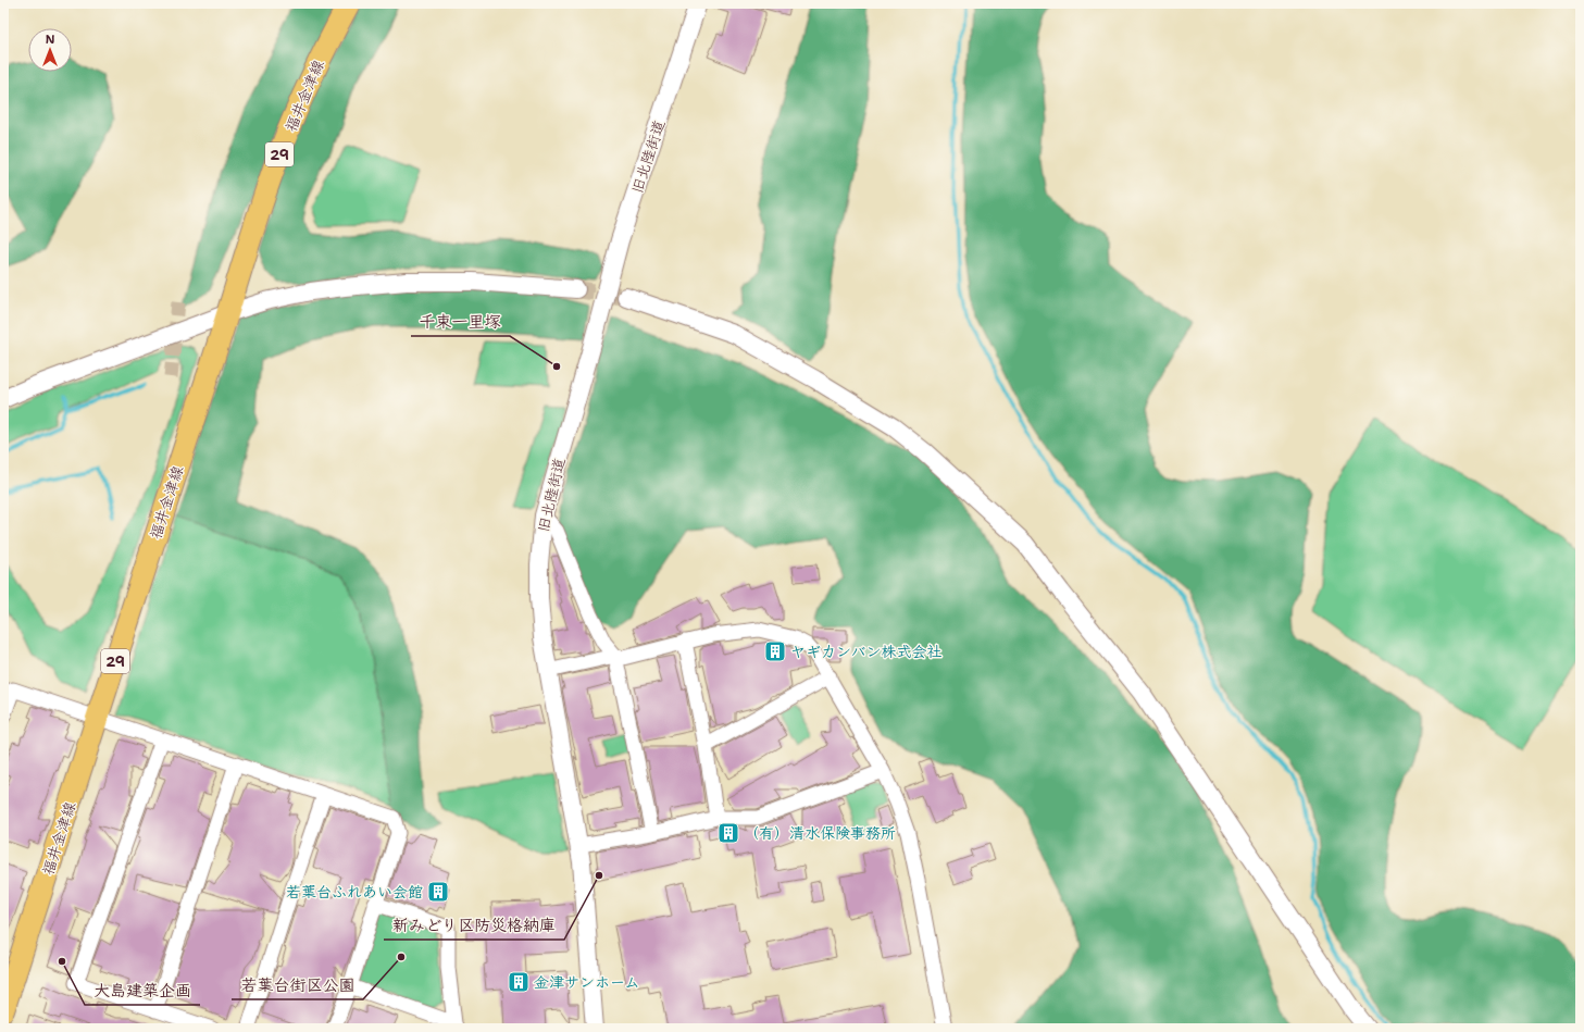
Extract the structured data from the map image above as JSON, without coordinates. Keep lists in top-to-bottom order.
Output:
{
  "streets": {
    "main road": ["福井金津線", "29"],
    "street": ["旧北陸街道"]
  },
  "places": {
    "other": [
      "千束一里塚",
      "新みどり区防災格納庫",
      "若葉台街区公園",
      "大島建築企画"
    ],
    "building": [
      "ヤギカンバン株式会社",
      "（有）清水保険事務所",
      "若葉台ふれあい会館",
      "金津サンホーム"
    ]
  },
  "north": "top"
}
